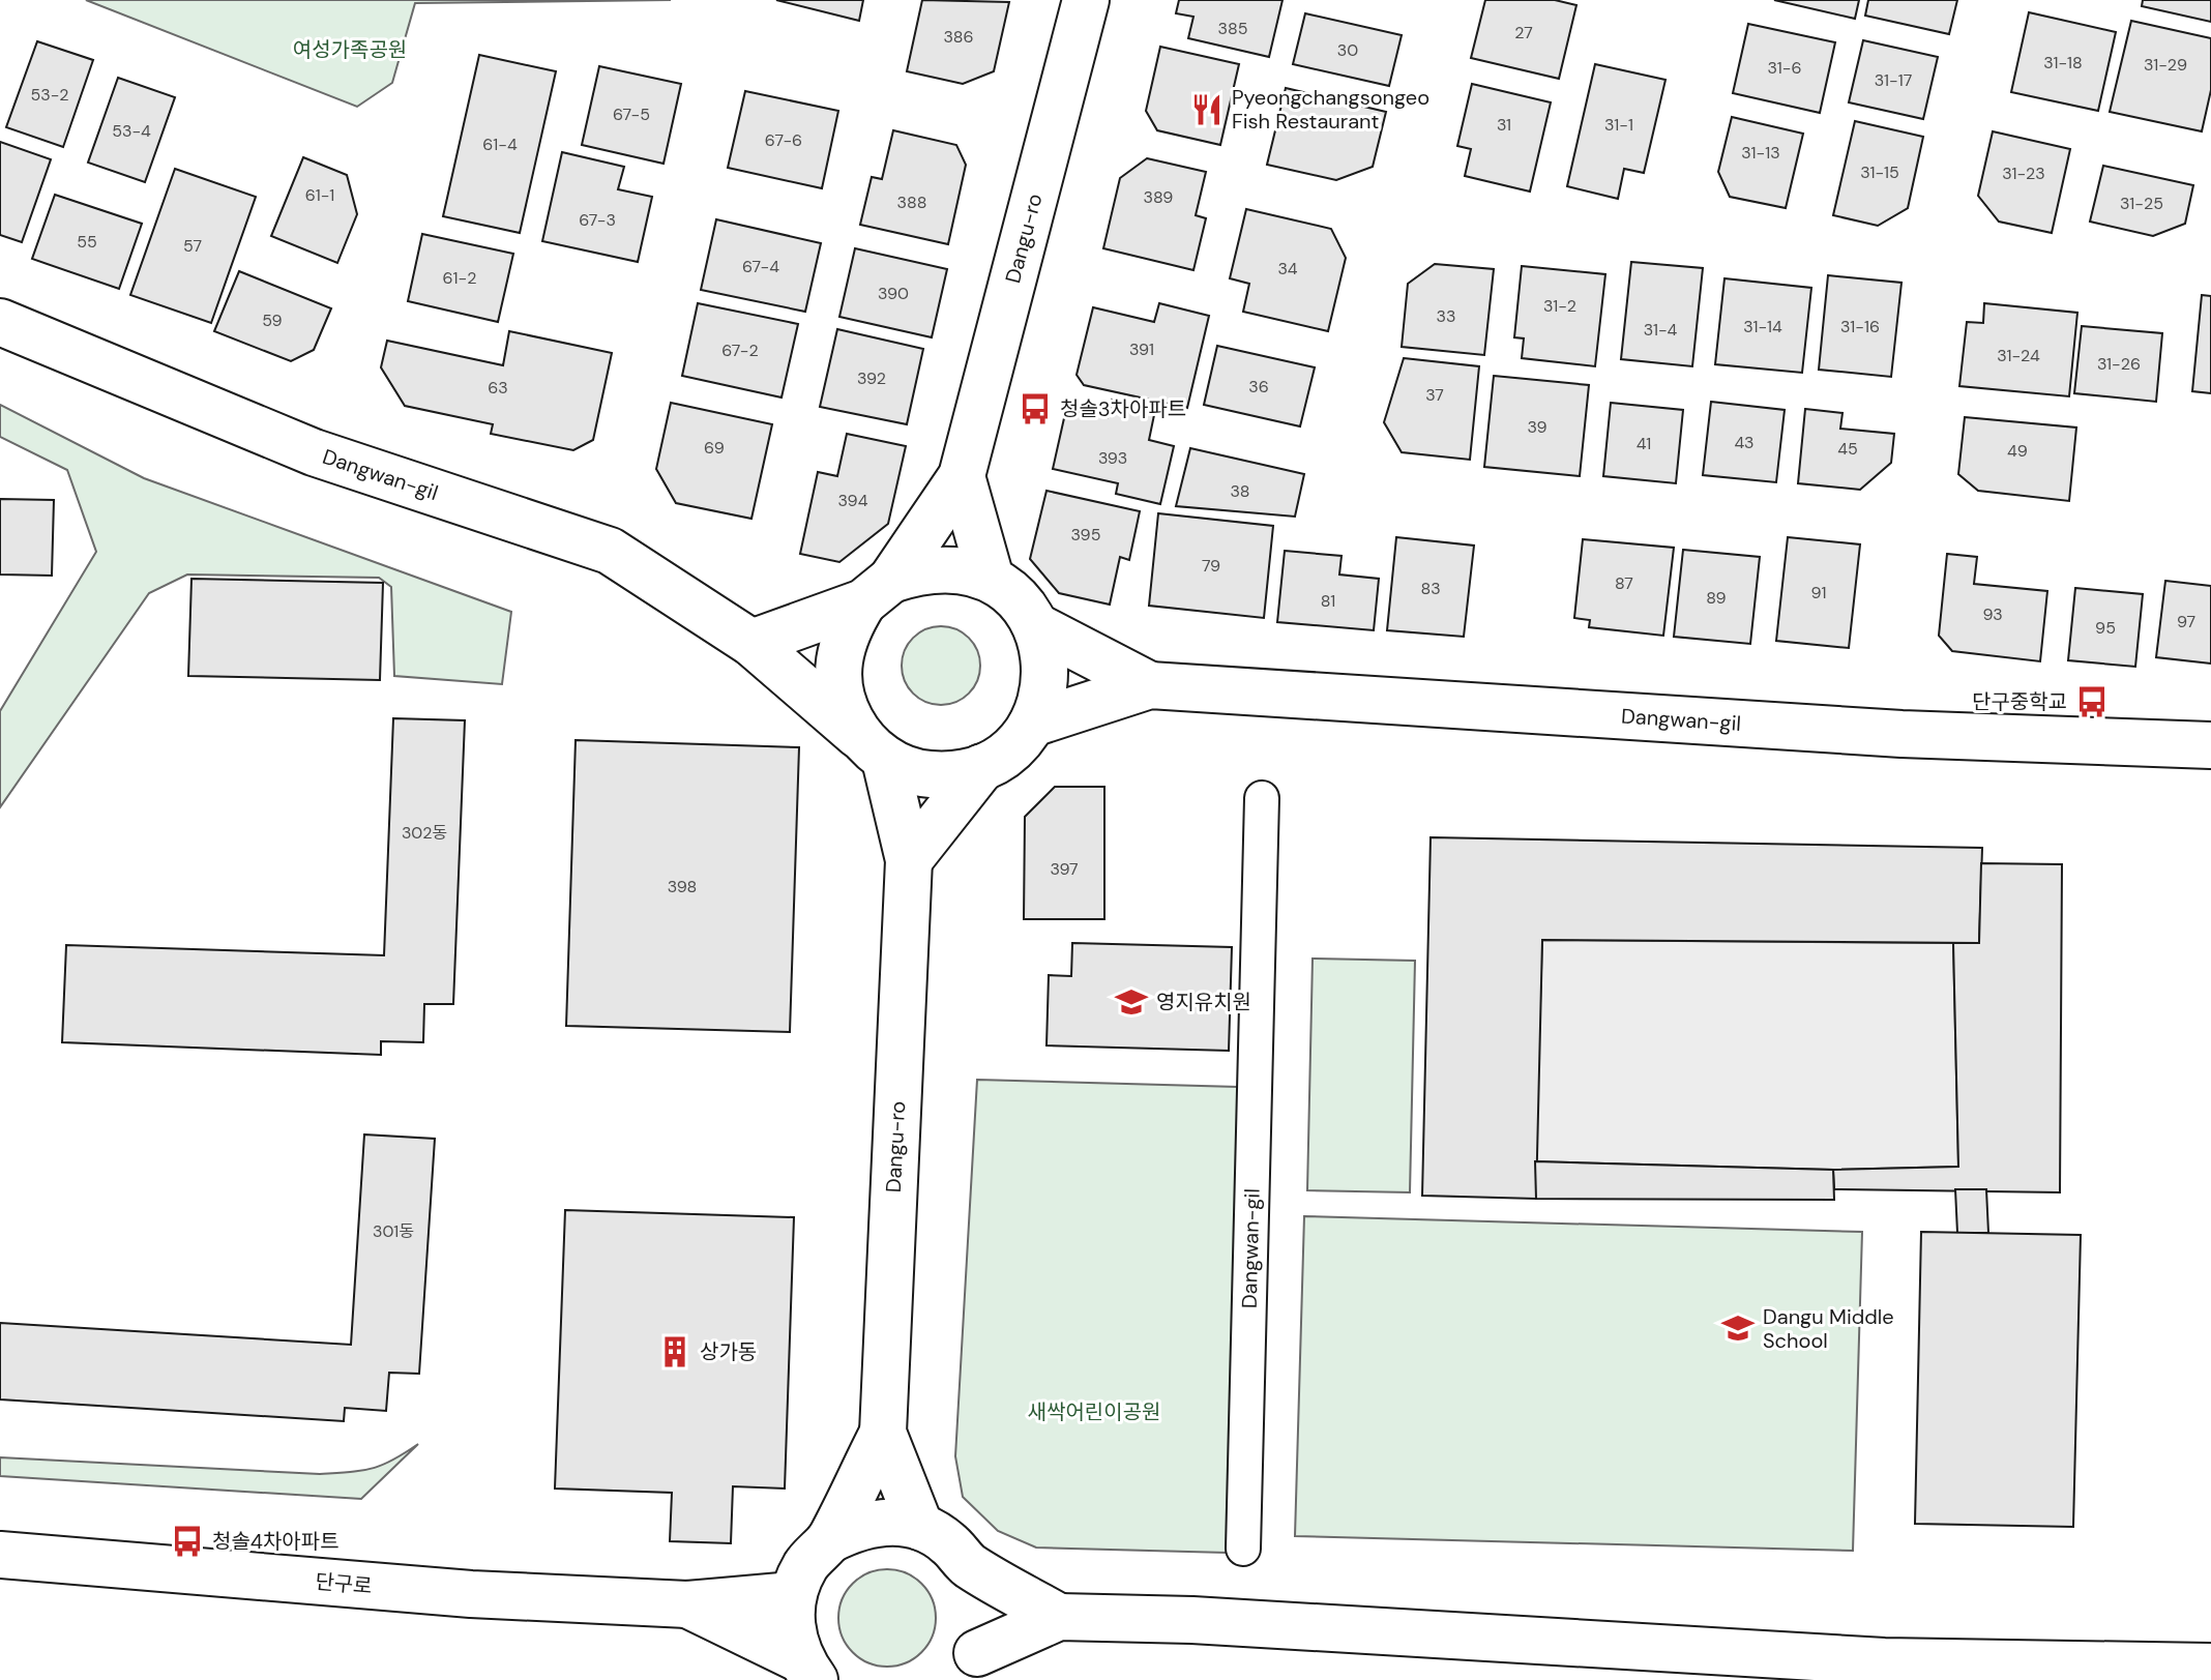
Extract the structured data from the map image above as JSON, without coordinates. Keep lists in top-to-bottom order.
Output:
{
  "streets": {
    "street": ["Dangu-ro", "Dangwan-gil", "단구로"]
  },
  "crossings": [
    ["Dangu-ro", "Dangwan-gil"]
  ],
  "parks": ["여성가족공원", "새싹어린이공원"],
  "places": {
    "restaurant": ["Pyeongchangsongeo Fish Restaurant"],
    "bus stop": ["청솔3차아파트", "단구중학교", "청솔4차아파트"],
    "school or university": ["영지유치원", "Dangu Middle School"],
    "building": ["상가동"]
  },
  "house_numbers": [
    "385",
    "27",
    "386",
    "30",
    "31-18",
    "31-29",
    "31-6",
    "31-17",
    "53-2",
    "67-5",
    "31",
    "31-1",
    "53-4",
    "67-6",
    "61-4",
    "31-13",
    "31-15",
    "31-23",
    "61-1",
    "389",
    "388",
    "31-25",
    "67-3",
    "55",
    "57",
    "67-4",
    "34",
    "61-2",
    "390",
    "31-2",
    "33",
    "59",
    "31-14",
    "31-16",
    "31-4",
    "391",
    "67-2",
    "31-24",
    "31-26",
    "392",
    "36",
    "63",
    "37",
    "39",
    "43",
    "41",
    "69",
    "45",
    "49",
    "393",
    "38",
    "394",
    "395",
    "79",
    "87",
    "83",
    "91",
    "89",
    "81",
    "93",
    "97",
    "95",
    "302동",
    "397",
    "398",
    "301동"
  ]
}
